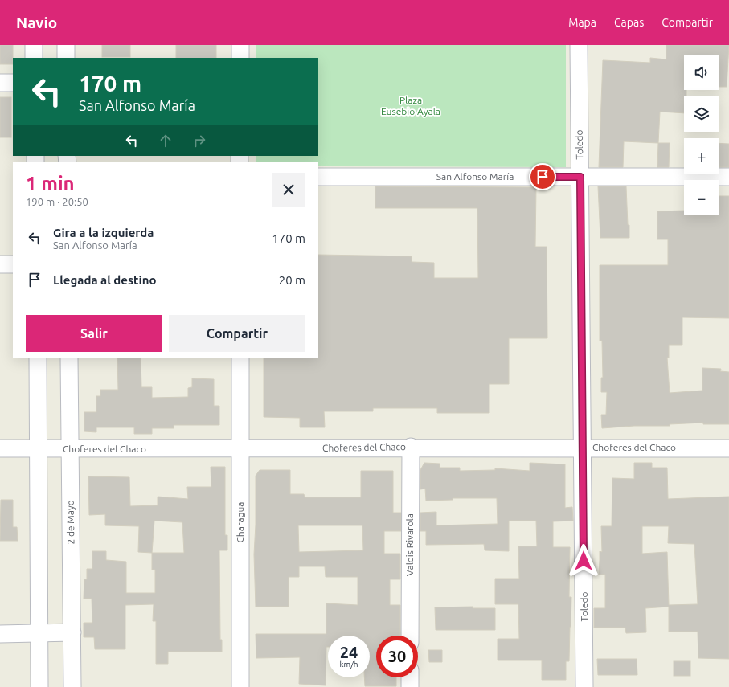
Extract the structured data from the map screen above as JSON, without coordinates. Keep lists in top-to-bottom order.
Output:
{
  "streets": {
    "street": [
      "Toledo",
      "San Alfonso María",
      "Choferes del Chaco",
      "2 de Mayo",
      "Charagua",
      "Valois Rivarola"
    ]
  },
  "crossings": [
    ["Toledo", "San Alfonso María"],
    ["Toledo", "Choferes del Chaco"],
    ["Choferes del Chaco", "2 de Mayo"],
    ["Choferes del Chaco", "Charagua"],
    ["Choferes del Chaco", "Valois Rivarola"]
  ],
  "parks": ["Plaza Eusebio Ayala"],
  "page": {
    "header": "Navio",
    "nav": ["Mapa", "Capas", "Compartir"],
    "map_buttons": ["+", "−"],
    "turn": ["170 m", "San Alfonso María"],
    "heading": ["1 min", "190 m · 20:50"],
    "list": [
      {
        "name": "Gira a la izquierda",
        "note": "San Alfonso María",
        "value": "170 m"
      },
      {
        "name": "Llegada al destino",
        "value": "20 m"
      }
    ],
    "buttons": ["Salir", "Compartir"],
    "speed": "24 km/h",
    "limit": "30"
  }
}
